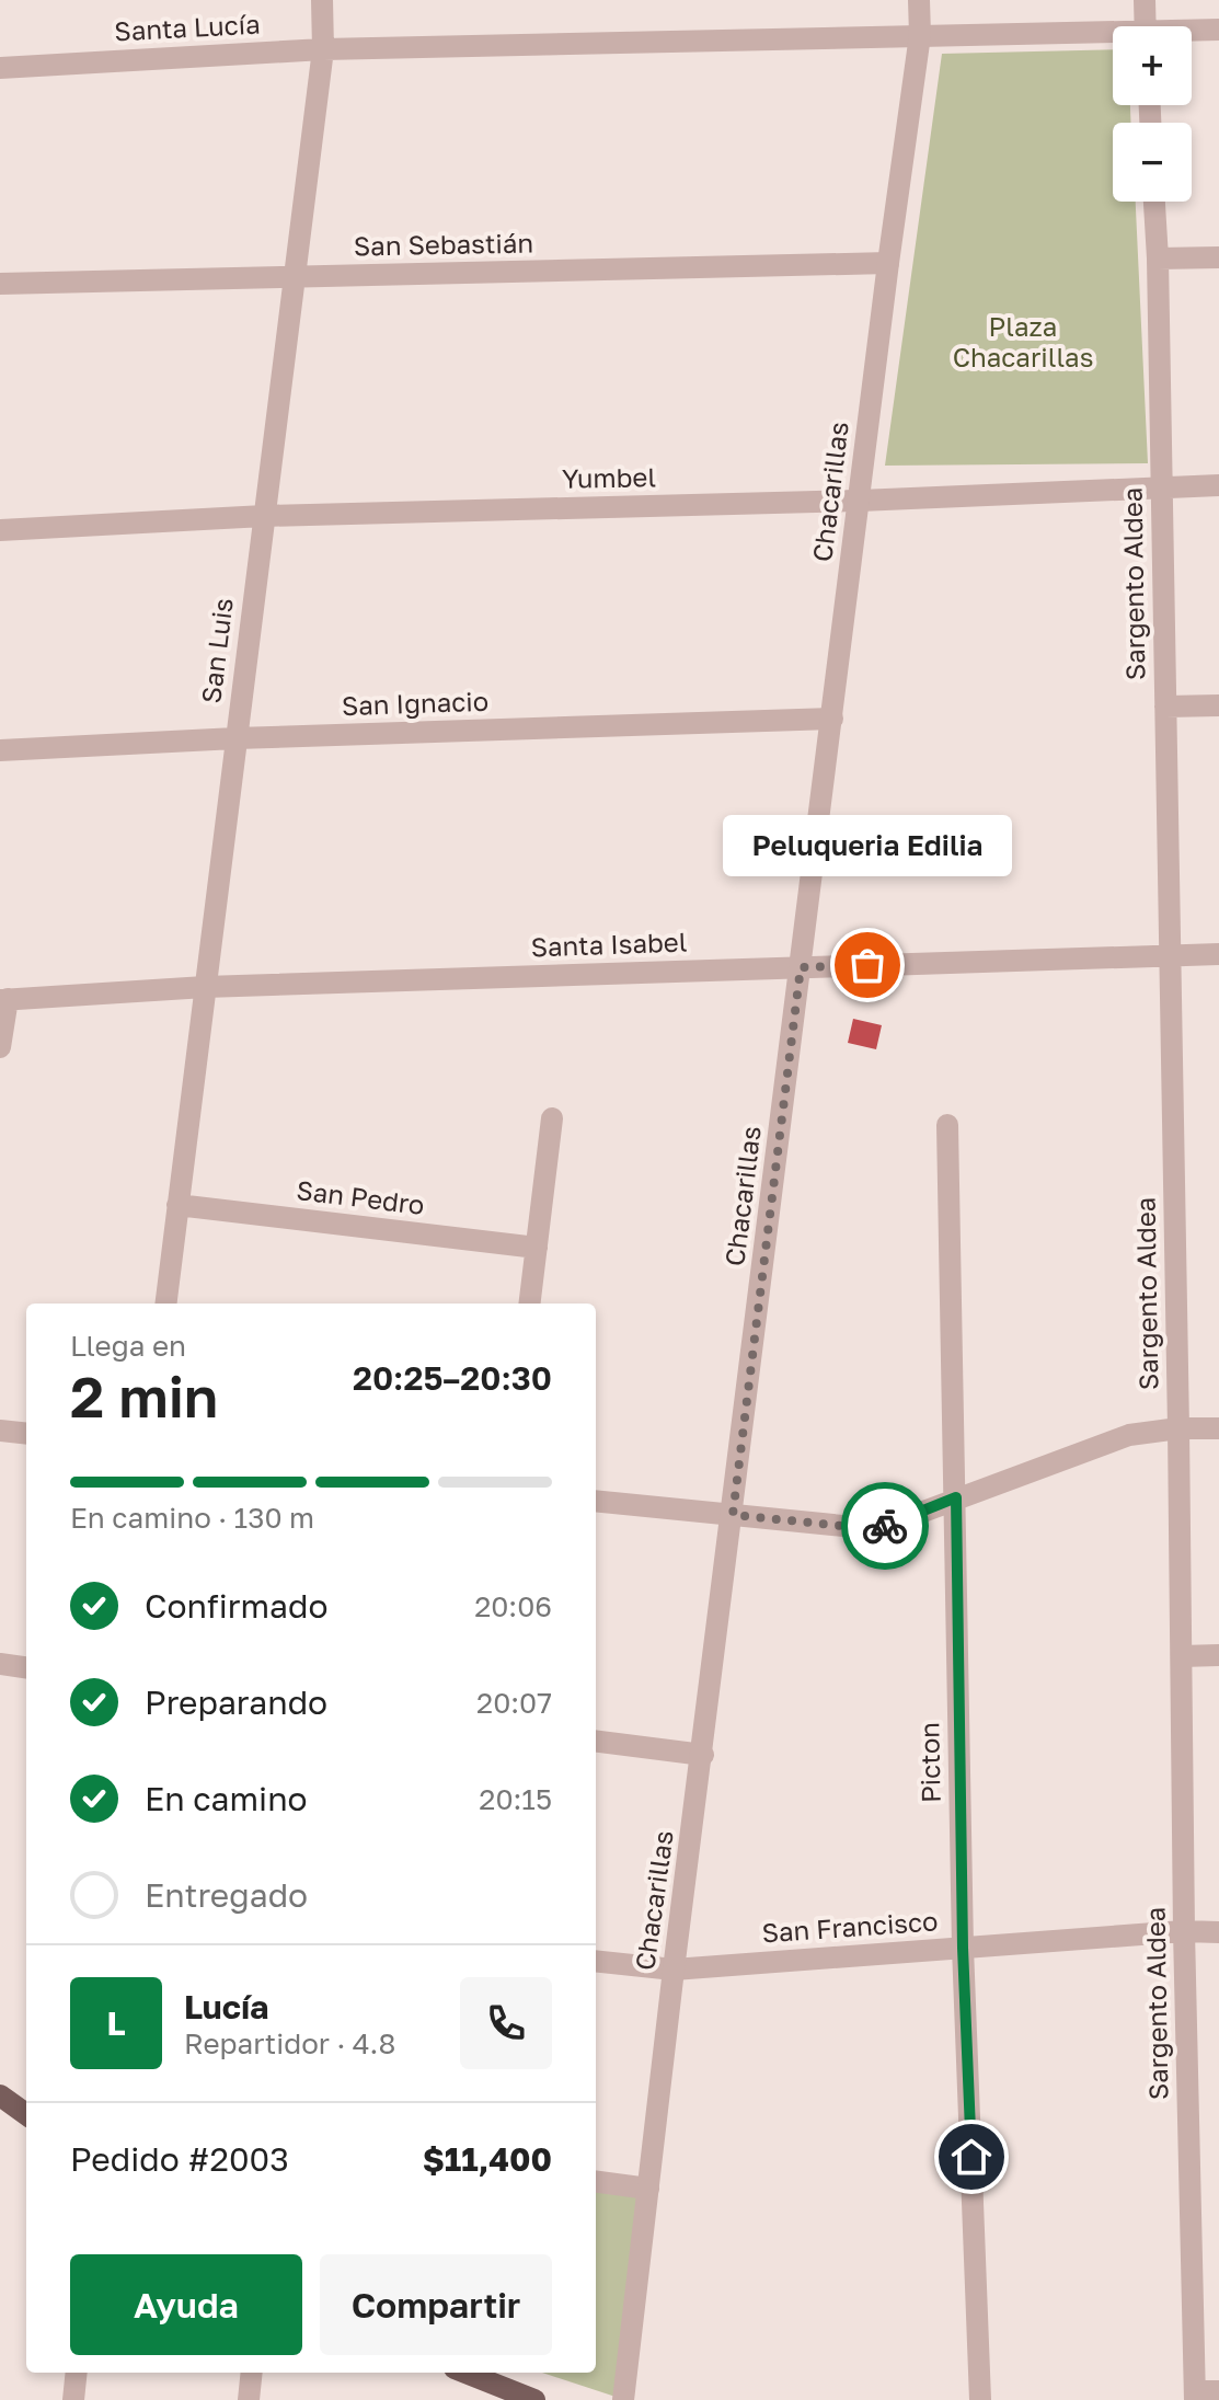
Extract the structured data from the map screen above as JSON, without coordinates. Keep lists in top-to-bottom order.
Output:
{
  "streets": {
    "street": [
      "Santa Lucía",
      "San Sebastián",
      "Yumbel",
      "Chacarillas",
      "Sargento Aldea",
      "San Luis",
      "San Ignacio",
      "Santa Isabel",
      "San Pedro",
      "Picton",
      "San Francisco"
    ]
  },
  "crossings": [
    ["Santa Lucía", "Chacarillas"],
    ["Santa Lucía", "San Luis"],
    ["San Sebastián", "Chacarillas"],
    ["San Sebastián", "San Luis"],
    ["Yumbel", "Chacarillas"],
    ["Yumbel", "Sargento Aldea"],
    ["Yumbel", "San Luis"],
    ["Chacarillas", "San Ignacio"],
    ["Chacarillas", "Santa Isabel"],
    ["Chacarillas", "San Francisco"],
    ["Sargento Aldea", "Santa Isabel"],
    ["Sargento Aldea", "San Francisco"],
    ["San Luis", "San Ignacio"],
    ["San Luis", "Santa Isabel"],
    ["San Luis", "San Pedro"],
    ["Picton", "San Francisco"]
  ],
  "parks": ["Plaza Chacarillas"],
  "places": ["Peluqueria Edilia"],
  "page": {
    "map_buttons": ["+", "−"],
    "bubble": "Peluqueria Edilia",
    "heading": ["2 min", "Llega en", "20:25–20:30"],
    "panel": [
      "Lucía",
      "Repartidor · 4.8",
      "Pedido #2003",
      "$11,400"
    ],
    "bar": "En camino · 130 m",
    "list": [
      ["Confirmado", "20:06"],
      ["Preparando", "20:07"],
      ["En camino", "20:15"],
      "Entregado"
    ],
    "round": "L",
    "buttons": ["Ayuda", "Compartir"]
  }
}
